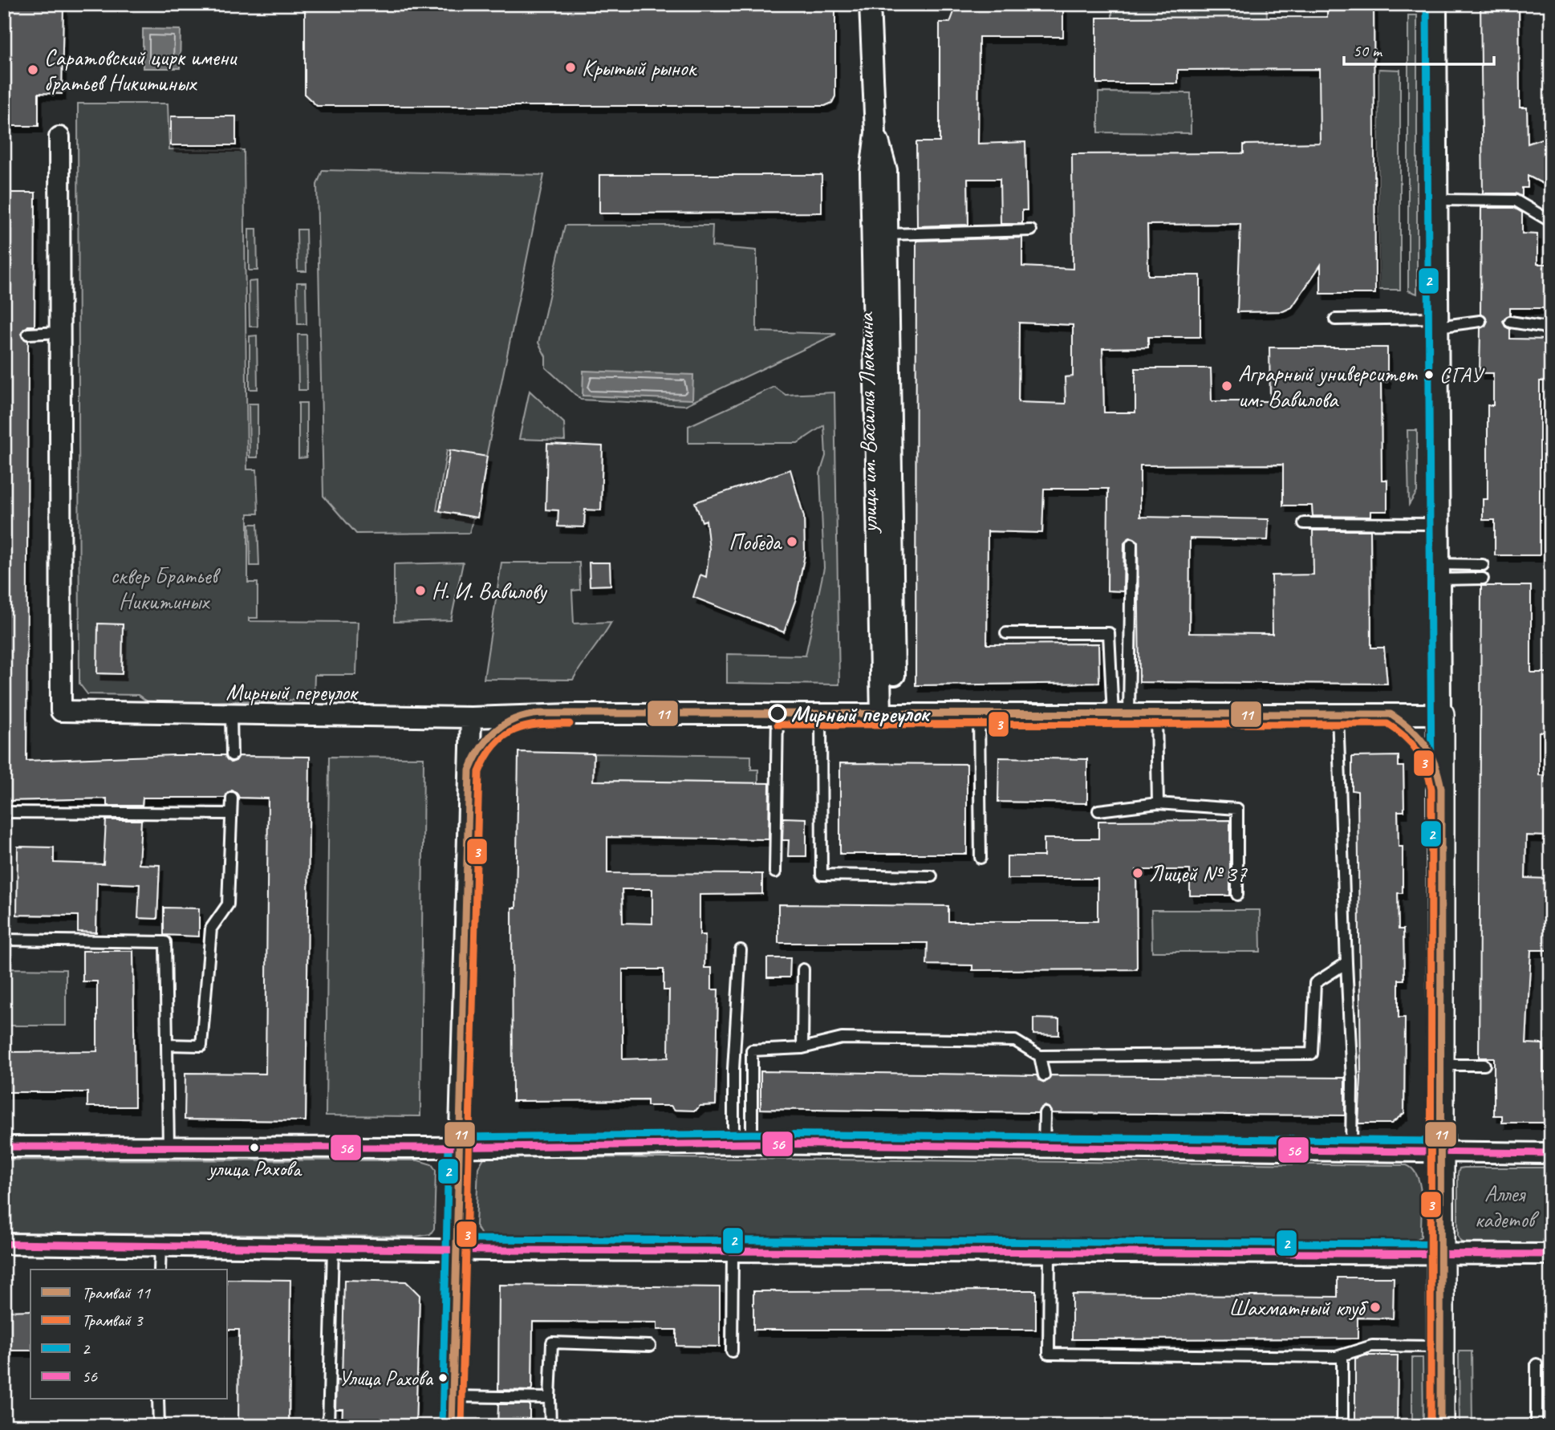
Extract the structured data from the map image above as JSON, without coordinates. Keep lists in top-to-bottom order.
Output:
{
  "streets": {
    "street": ["улица им. Василия Люкшина", "Мирный переулок"]
  },
  "crossings": [
    ["улица им. Василия Люкшина", "Мирный переулок"]
  ],
  "parks": ["сквер Братьев Никитиных", "Аллея кадетов"],
  "places": [
    "Крытый рынок",
    "Саратовский цирк имени братьев Никитиных",
    "СГАУ",
    "Аграрный университет им. Вавилова",
    "Победа",
    "Н. И. Вавилову",
    "Мирный переулок",
    "Лицей № 37",
    "улица Рахова",
    "Шахматный клуб",
    "Улица Рахова"
  ],
  "lines": [
    "transit line 2",
    "tram line 11",
    "tram line 3",
    "transit line 56"
  ],
  "legend": [
    "Трамвай 11",
    "Трамвай 3",
    "2",
    "56"
  ],
  "scale_bar": "50 m"
}
